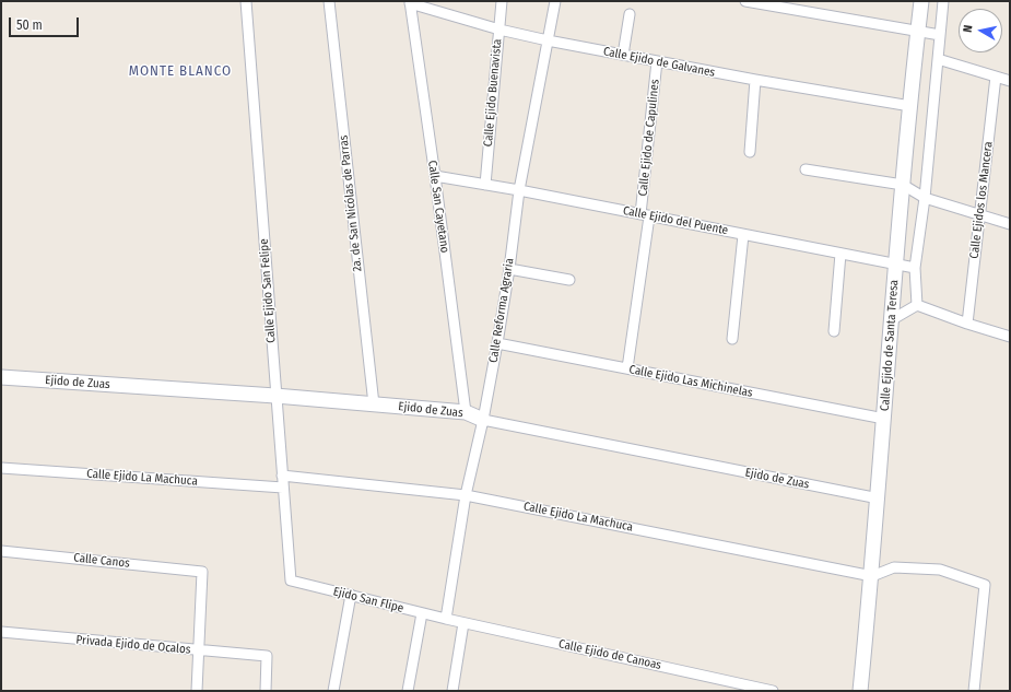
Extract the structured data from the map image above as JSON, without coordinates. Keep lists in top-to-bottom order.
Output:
{
  "streets": {
    "street": [
      "Calle Ejido de Galvanes",
      "Calle Ejido Buenavista",
      "Calle Ejido de Capulines",
      "Calle Ejidos los Mancera",
      "2a. de San Nicólas de Parras",
      "Calle San Cayetano",
      "Calle Ejido del Puente",
      "Calle Ejido San Felipe",
      "Calle Reforma Agraria",
      "Calle Ejido de Santa Teresa",
      "Calle Ejido Las Michinelas",
      "Ejido de Zuas",
      "Calle Ejido La Machuca",
      "Calle Canos",
      "Ejido San Flipe",
      "Privada Ejido de Ocalos",
      "Calle Ejido de Canoas"
    ]
  },
  "crossings": [
    ["Calle Ejido de Galvanes", "Calle Ejido Buenavista"],
    ["Calle Ejido de Galvanes", "Calle Ejido de Capulines"],
    ["Calle Ejido de Galvanes", "Calle San Cayetano"],
    ["Calle Ejido de Galvanes", "Calle Reforma Agraria"],
    ["Calle Ejido de Galvanes", "Calle Ejido de Santa Teresa"],
    ["Calle Ejido Buenavista", "Calle Ejido del Puente"],
    ["Calle Ejido de Capulines", "Calle Ejido del Puente"],
    ["Calle Ejido de Capulines", "Calle Ejido Las Michinelas"],
    ["2a. de San Nicólas de Parras", "Ejido de Zuas"],
    ["Calle San Cayetano", "Calle Ejido del Puente"],
    ["Calle San Cayetano", "Ejido de Zuas"],
    ["Calle Ejido del Puente", "Calle Reforma Agraria"],
    ["Calle Ejido del Puente", "Calle Ejido de Santa Teresa"],
    ["Calle Ejido San Felipe", "Ejido de Zuas"],
    ["Calle Ejido San Felipe", "Calle Ejido La Machuca"],
    ["Calle Ejido San Felipe", "Ejido San Flipe"],
    ["Calle Reforma Agraria", "Calle Ejido Las Michinelas"],
    ["Calle Reforma Agraria", "Ejido de Zuas"],
    ["Calle Reforma Agraria", "Calle Ejido La Machuca"],
    ["Calle Reforma Agraria", "Ejido San Flipe"],
    ["Calle Reforma Agraria", "Calle Ejido de Canoas"],
    ["Calle Ejido de Santa Teresa", "Calle Ejido Las Michinelas"],
    ["Calle Ejido de Santa Teresa", "Ejido de Zuas"],
    ["Calle Ejido de Santa Teresa", "Calle Ejido La Machuca"],
    ["Calle Canos", "Privada Ejido de Ocalos"],
    ["Ejido San Flipe", "Calle Ejido de Canoas"]
  ],
  "districts": ["MONTE BLANCO"],
  "scale_bar": "50 m",
  "north": "left"
}
